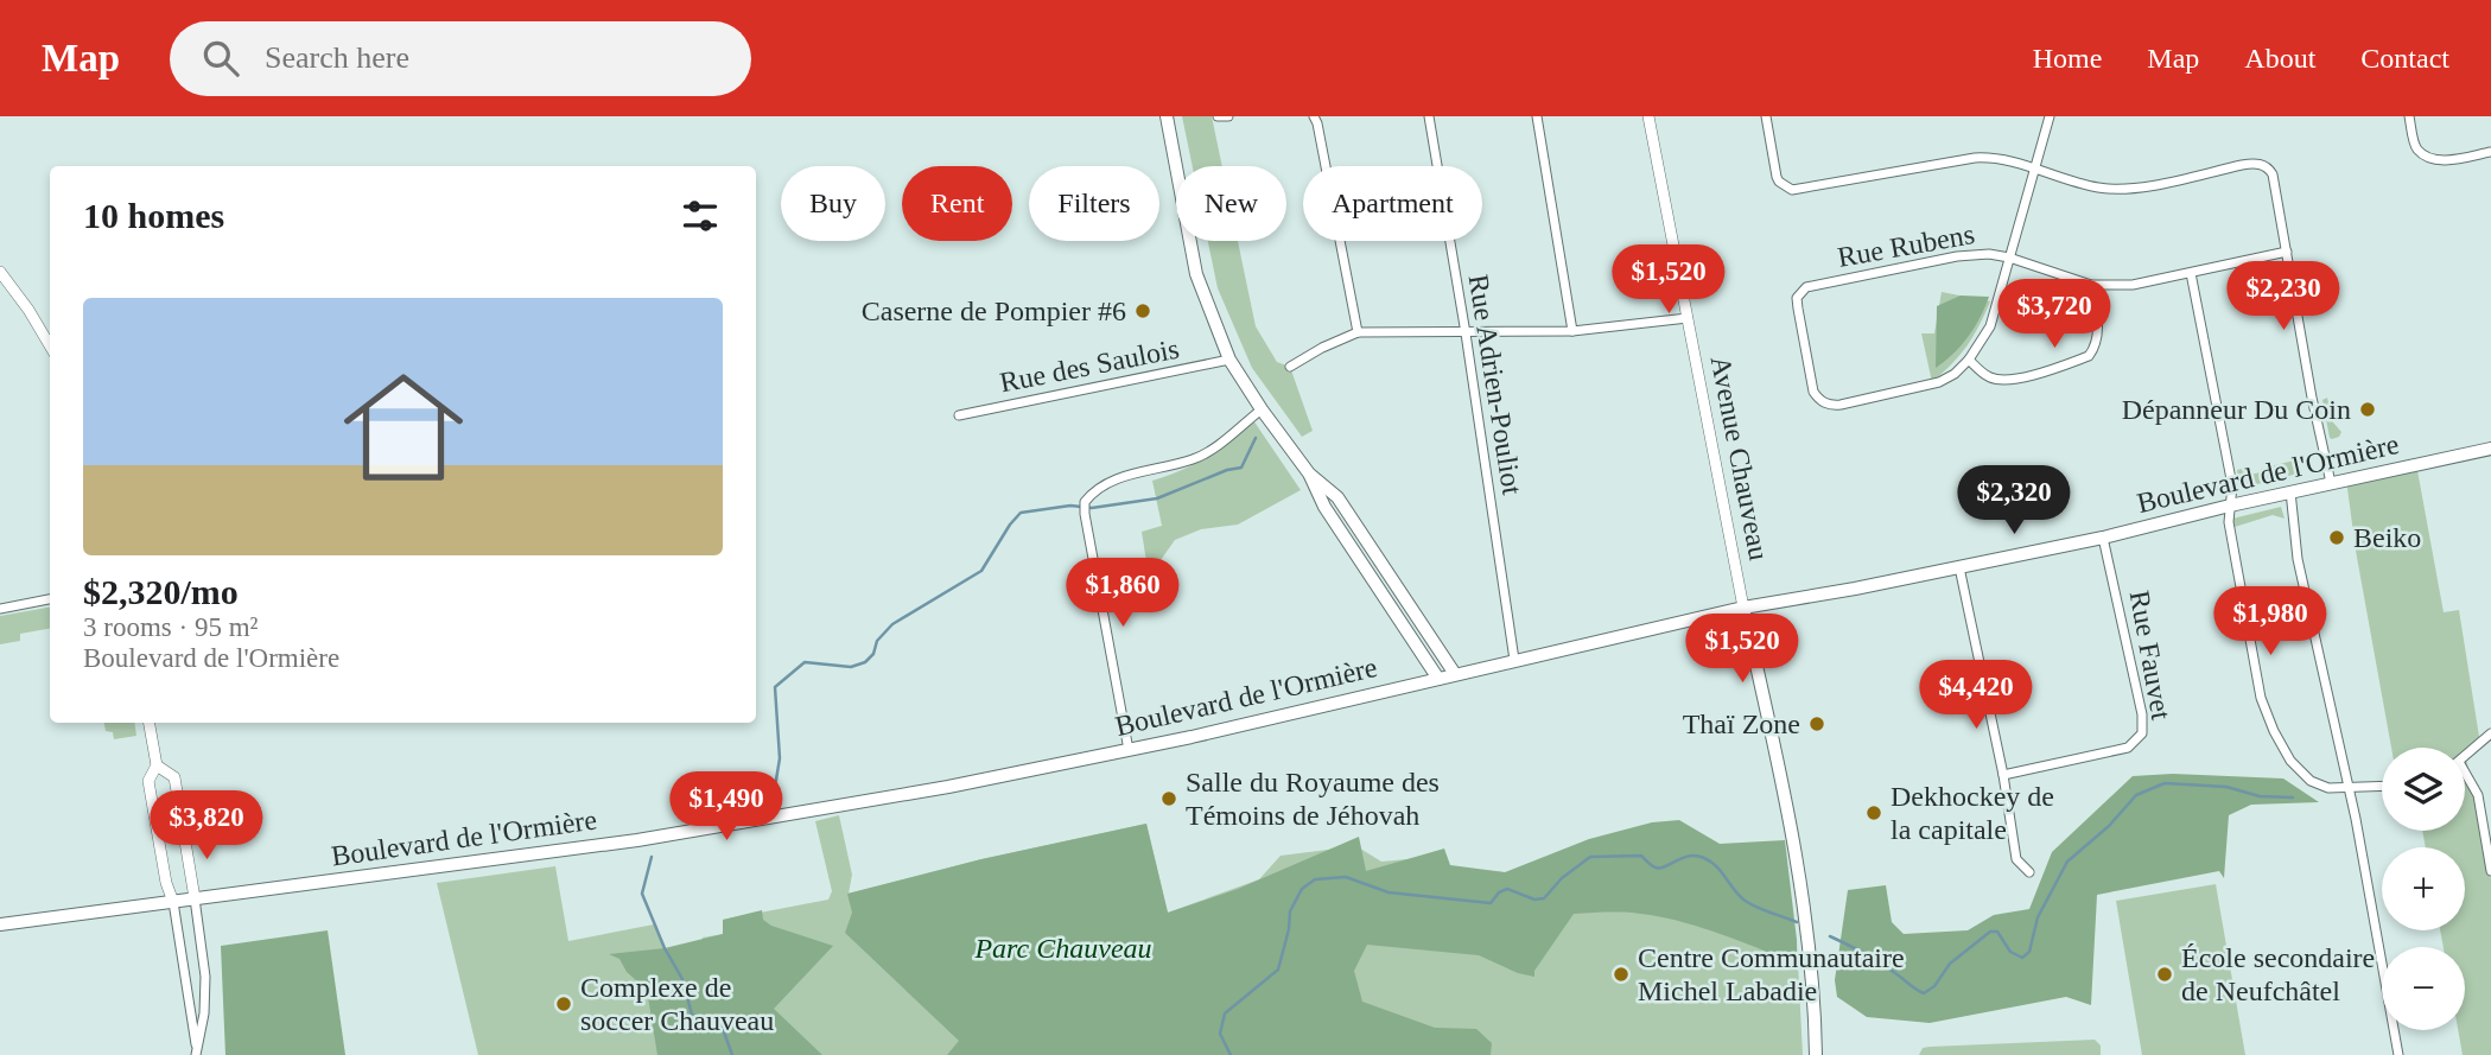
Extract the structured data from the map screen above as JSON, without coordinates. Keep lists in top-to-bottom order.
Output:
{
  "streets": {
    "main road": ["Avenue Chauveau", "Boulevard de l'Ormière"],
    "street": [
      "Rue Rubens",
      "Rue des Saulois",
      "Rue Adrien-Pouliot",
      "Rue Fauvet"
    ]
  },
  "crossings": [
    ["Rue Adrien-Pouliot", "Boulevard de l'Ormière"],
    ["Avenue Chauveau", "Boulevard de l'Ormière"],
    ["Boulevard de l'Ormière", "Rue Fauvet"]
  ],
  "parks": ["Parc Chauveau"],
  "places": [
    "Caserne de Pompier #6",
    "Dépanneur Du Coin",
    "Beiko",
    "Thaï Zone",
    "Salle du Royaume des Témoins de Jéhovah",
    "Dekhockey de la capitale",
    "Centre Communautaire Michel Labadie",
    "École secondaire de Neufchâtel",
    "Complexe de soccer Chauveau"
  ],
  "page": {
    "header": "Map",
    "search": "Search here",
    "nav": [
      "Home",
      "Map",
      "About",
      "Contact"
    ],
    "chip": [
      "Buy",
      "Rent",
      "Filters",
      "New",
      "Apartment"
    ],
    "heading": "10 homes",
    "price": [
      "$1,520",
      "$2,230",
      "$3,720",
      "$2,320",
      "$1,860",
      "$1,980",
      "$1,520",
      "$4,420",
      "$1,490",
      "$3,820"
    ],
    "list": [
      {
        "name": "$2,320/mo",
        "note": "3 rooms · 95 m² · Boulevard de l'Ormière"
      }
    ],
    "map_buttons": ["+", "−"]
  }
}
